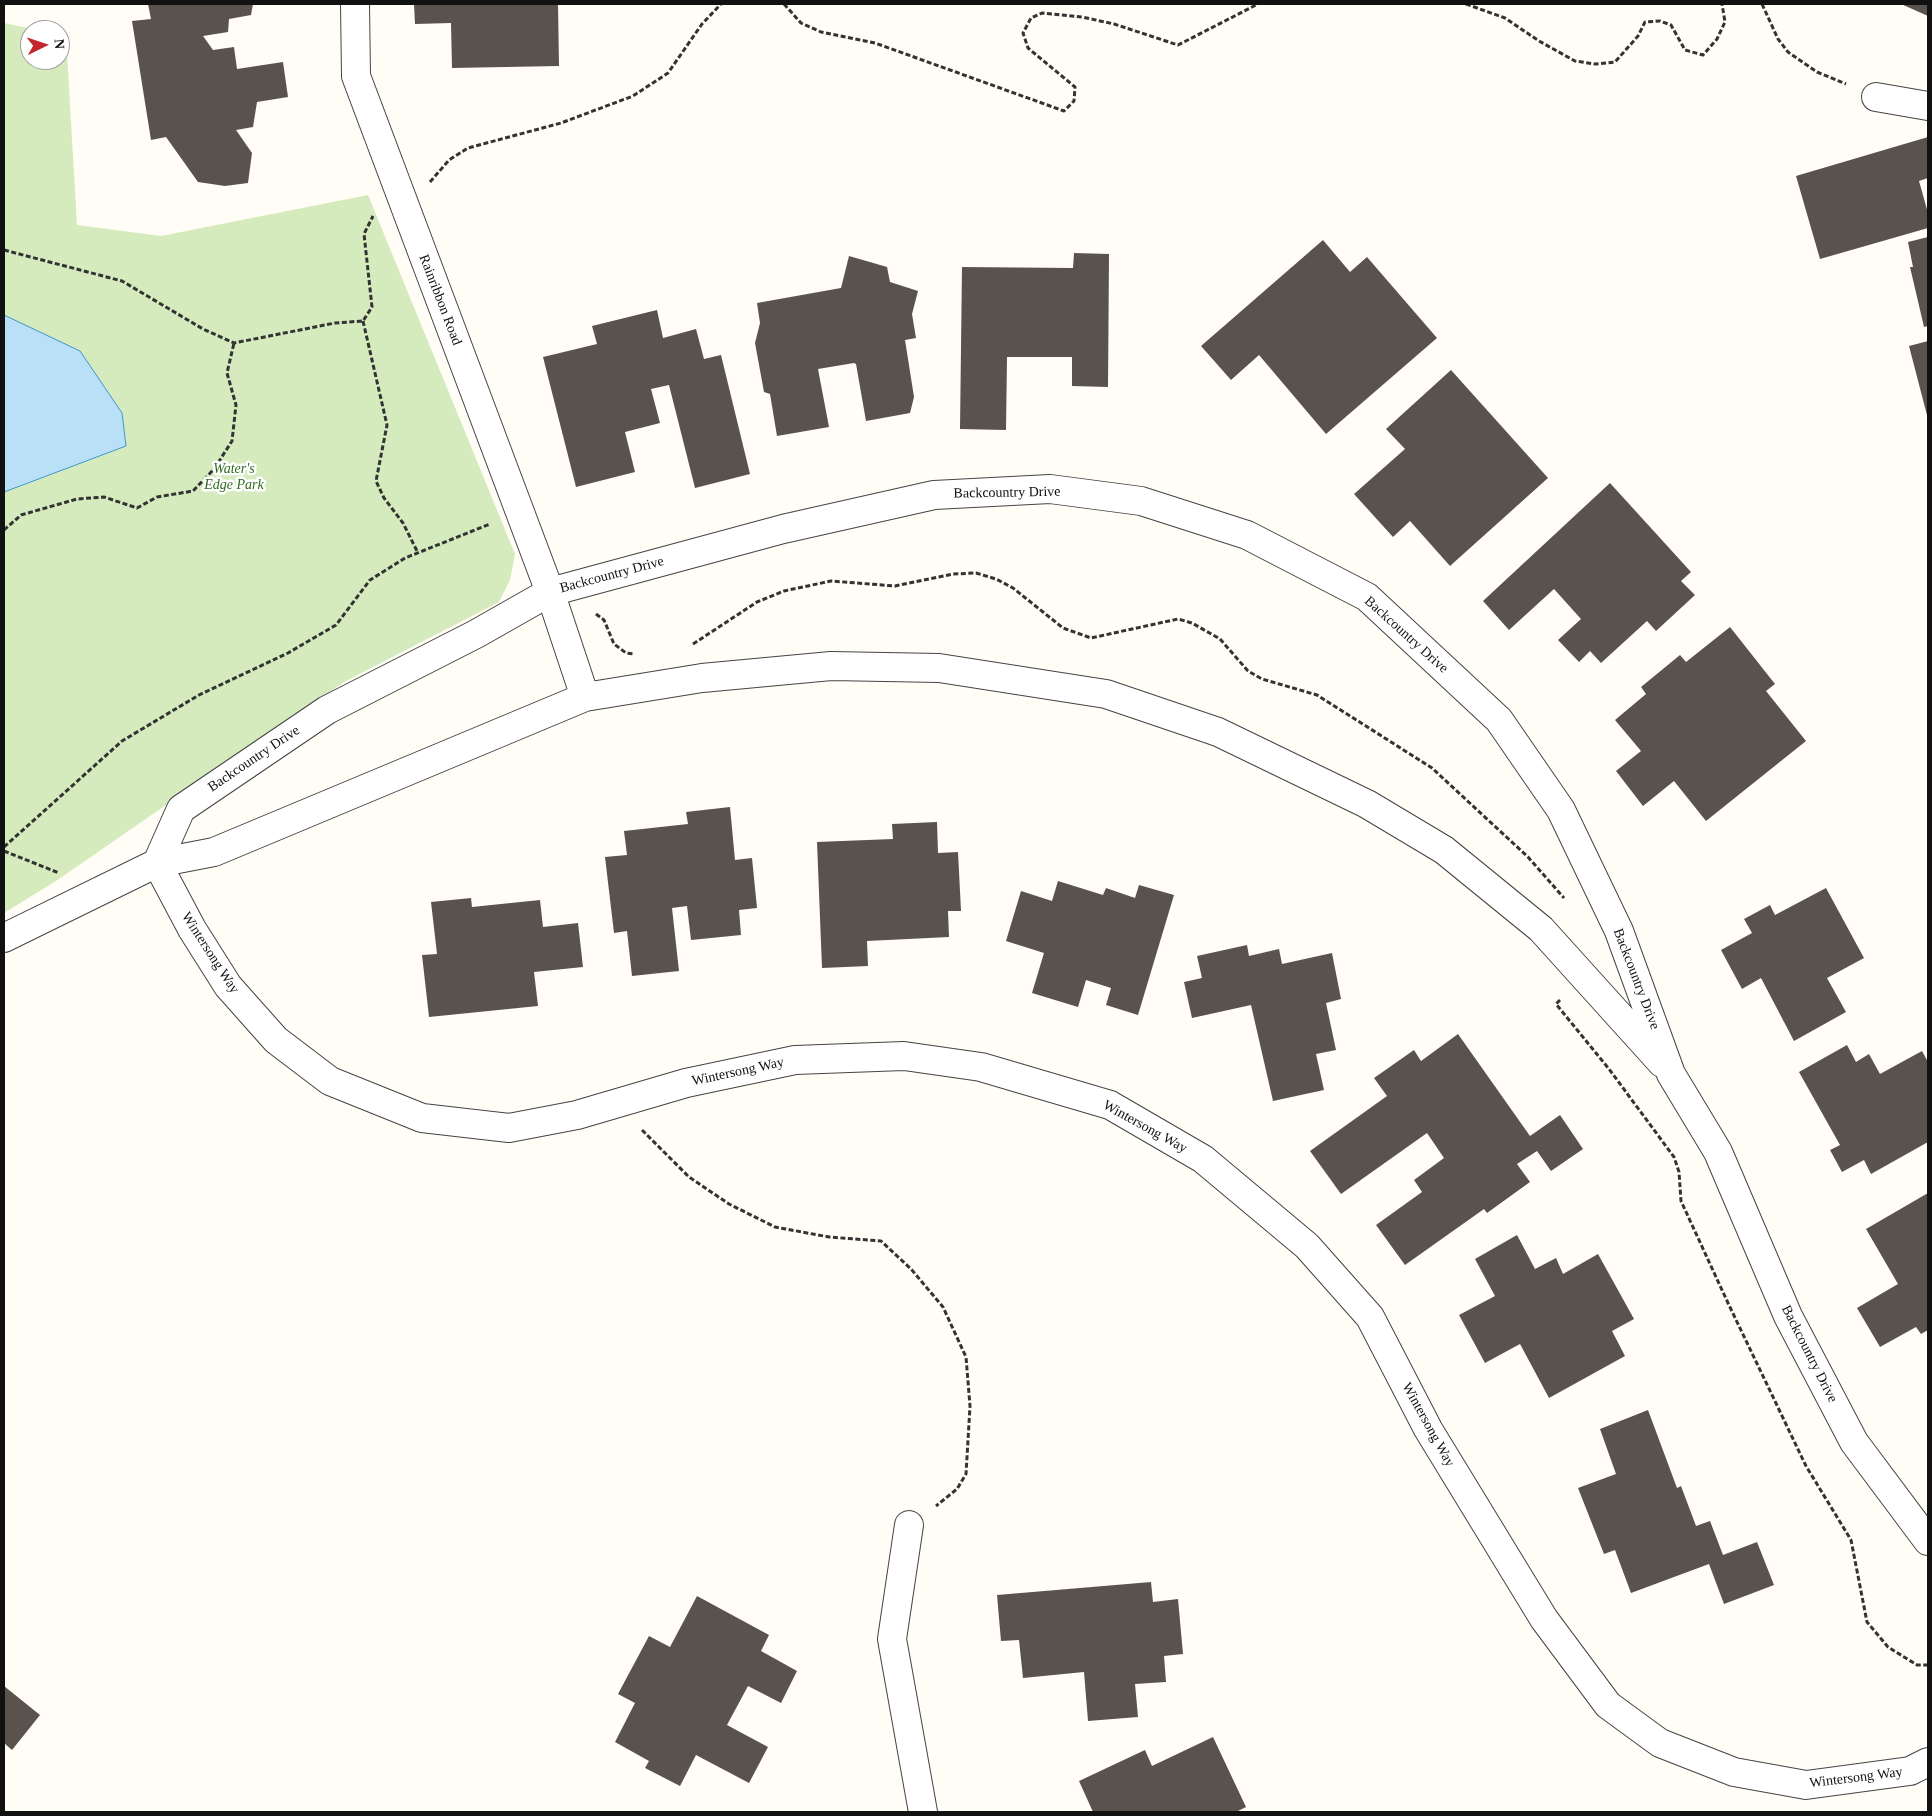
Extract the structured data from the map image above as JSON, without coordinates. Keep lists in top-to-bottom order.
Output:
{
  "streets": {
    "street": ["Rainribbon Road", "Backcountry Drive", "Wintersong Way"]
  },
  "crossings": [
    ["Rainribbon Road", "Backcountry Drive"],
    ["Backcountry Drive", "Wintersong Way"]
  ],
  "parks": ["Water's Edge Park"],
  "north": "right"
}
